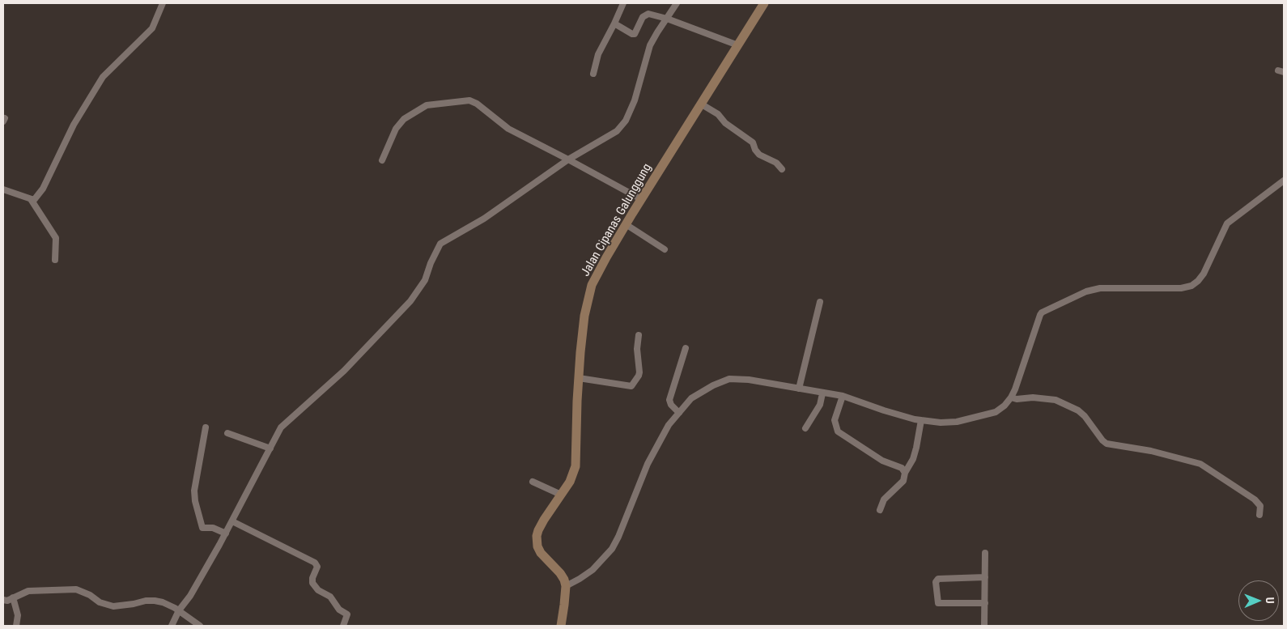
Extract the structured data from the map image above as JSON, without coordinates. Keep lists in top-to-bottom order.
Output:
{
  "streets": {
    "street": ["Jalan Cipanas Galunggung"]
  },
  "north": "right"
}
